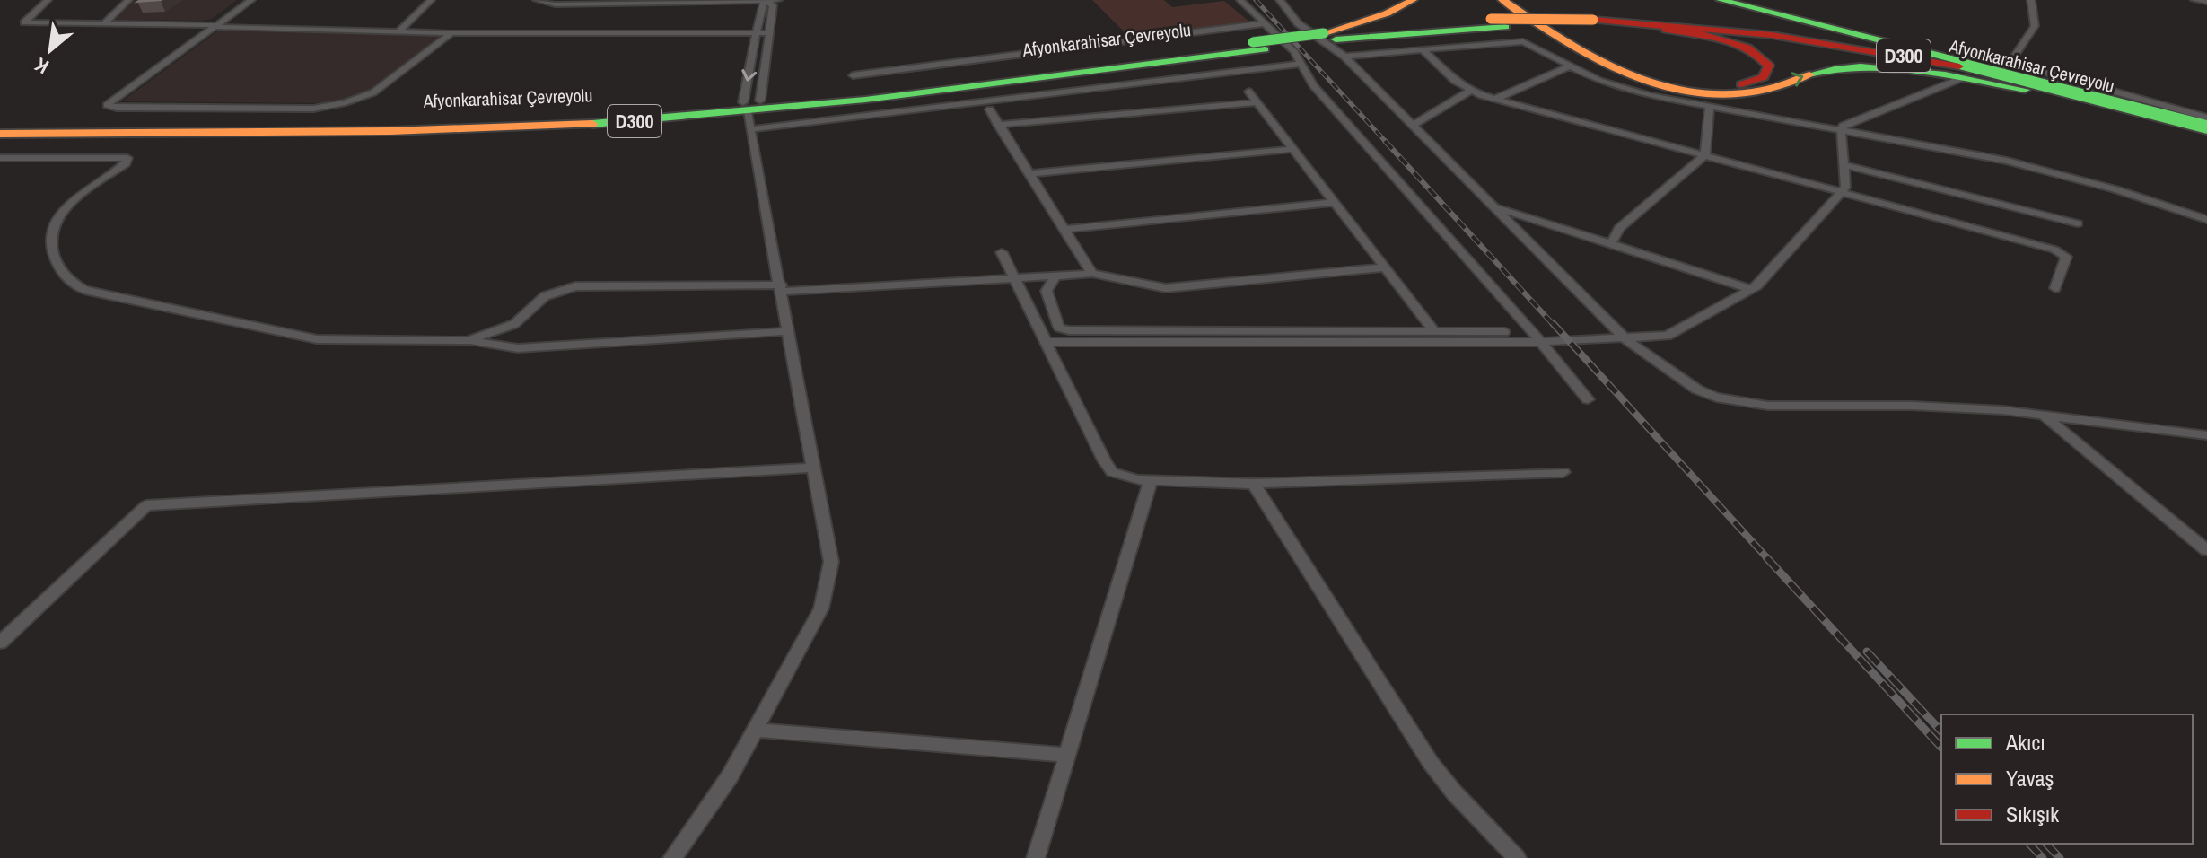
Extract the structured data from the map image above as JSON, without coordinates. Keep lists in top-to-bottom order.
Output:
{
  "streets": {
    "main road": ["Afyonkarahisar Çevreyolu", "D300"]
  },
  "crossings": [
    ["Afyonkarahisar Çevreyolu", "D300"]
  ],
  "legend": ["Akıcı", "Yavaş", "Sıkışık"],
  "north": "bottom left"
}
